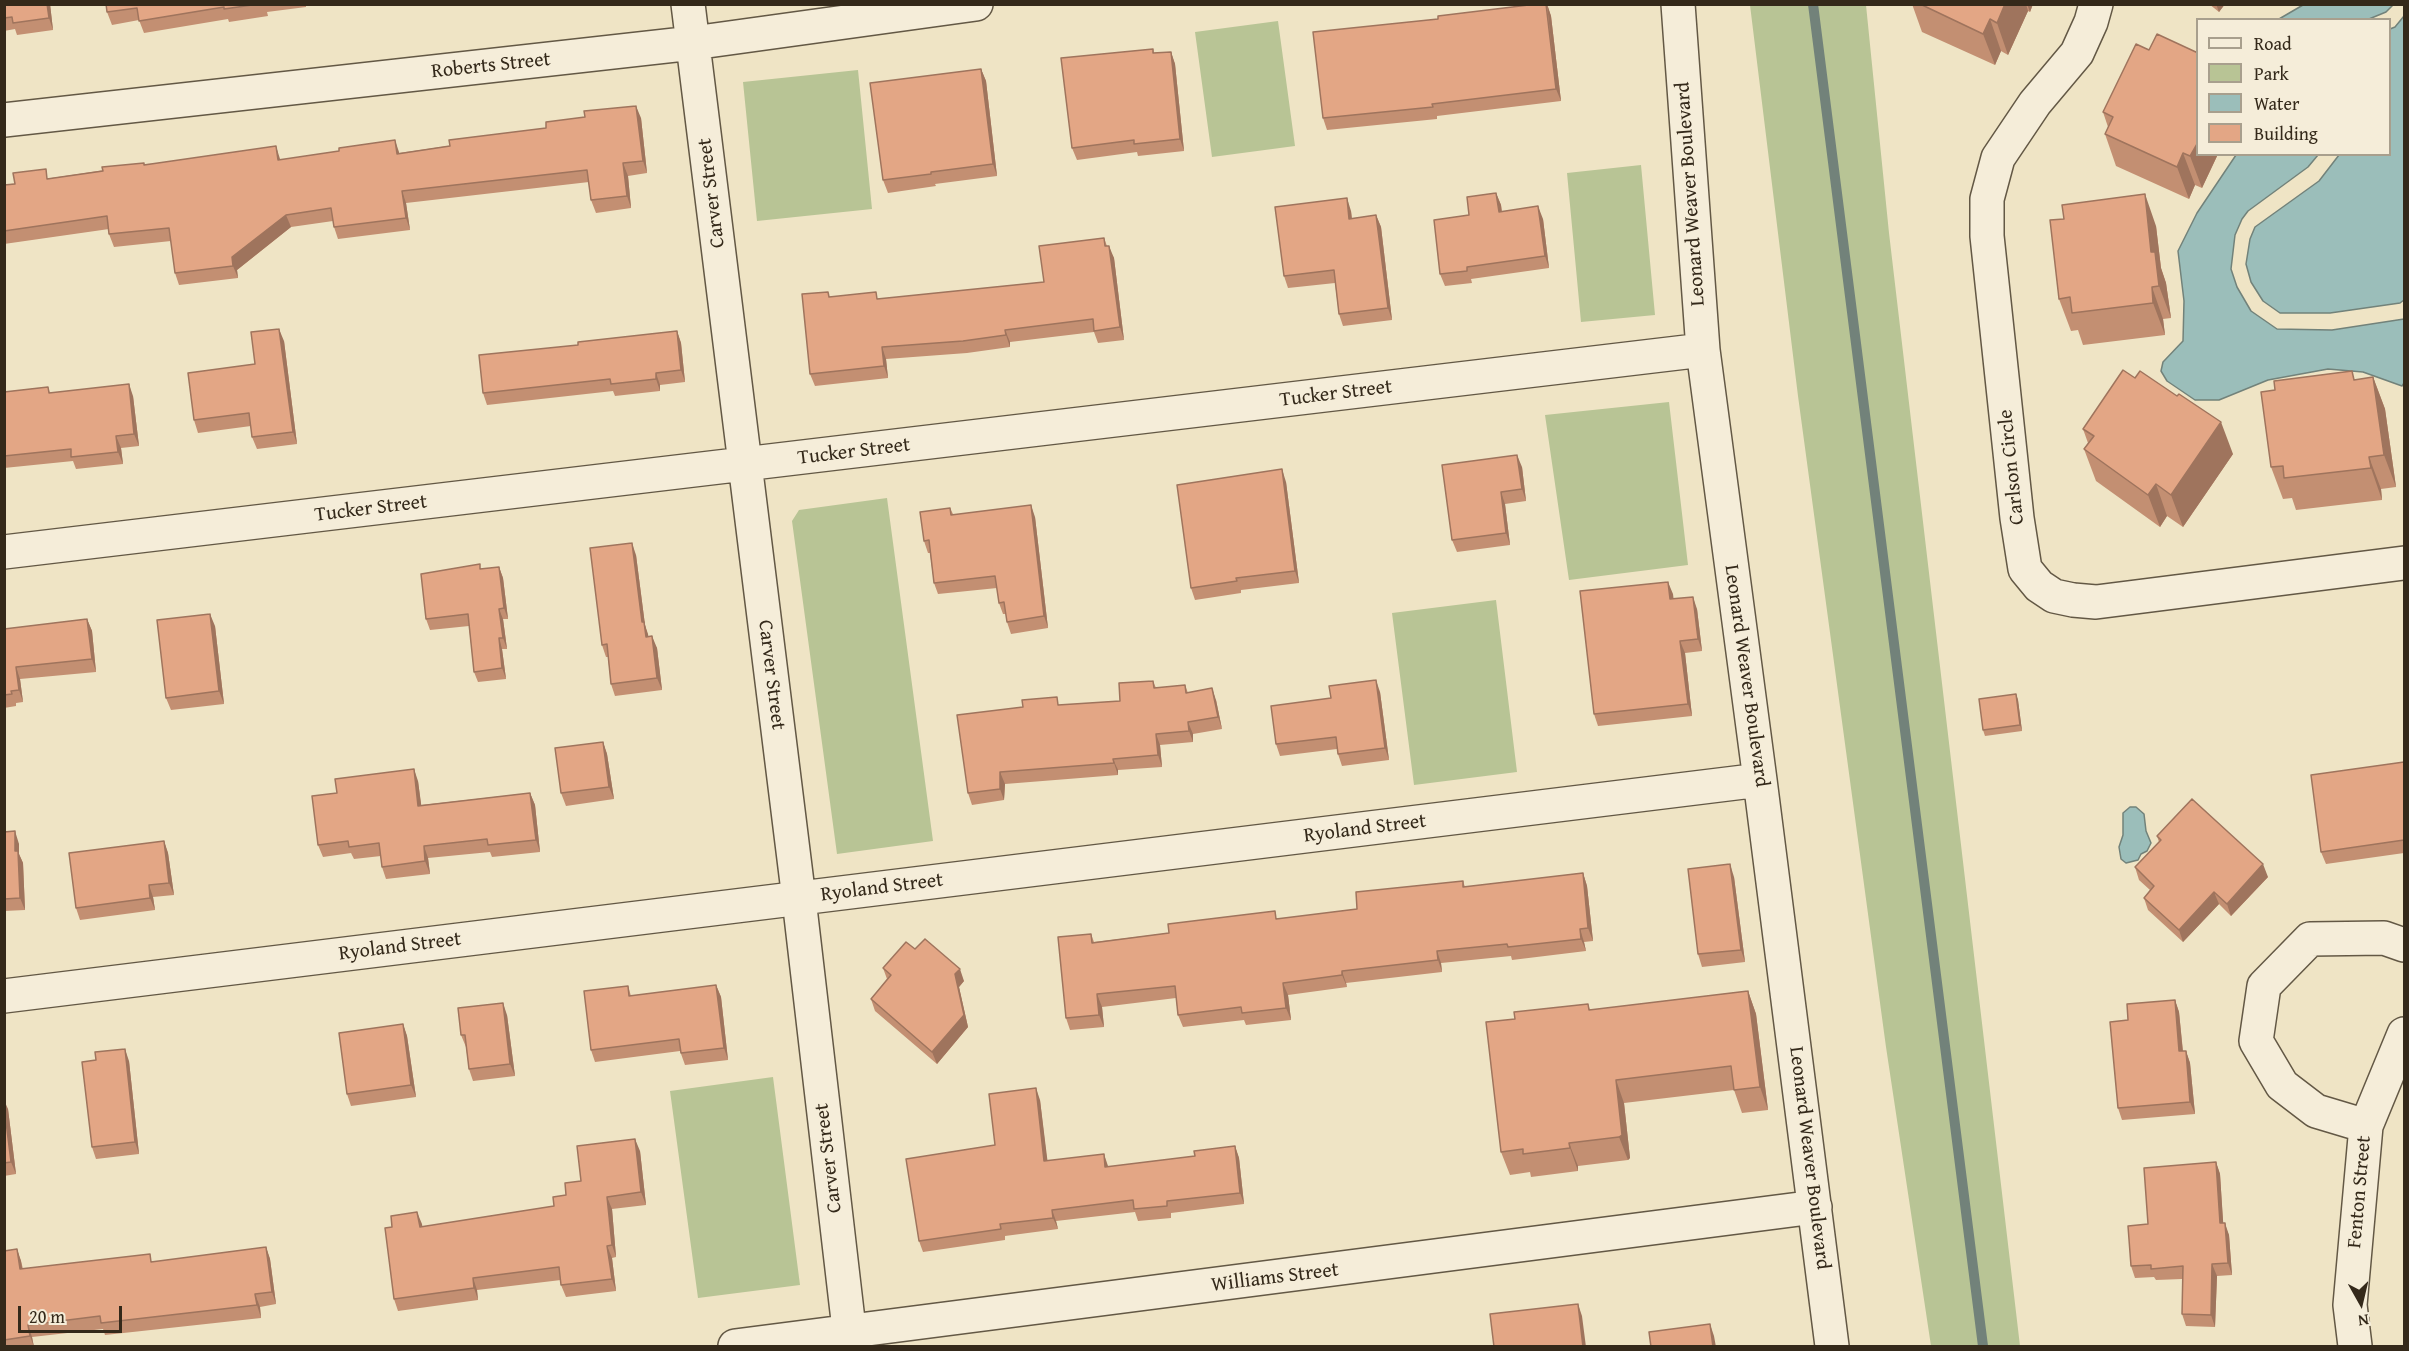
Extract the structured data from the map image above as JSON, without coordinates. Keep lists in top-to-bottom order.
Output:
{
  "streets": {
    "street": [
      "Roberts Street",
      "Carver Street",
      "Leonard Weaver Boulevard",
      "Tucker Street",
      "Carlson Circle",
      "Ryoland Street",
      "Fenton Street",
      "Williams Street"
    ]
  },
  "crossings": [
    ["Roberts Street", "Carver Street"],
    ["Carver Street", "Tucker Street"],
    ["Carver Street", "Ryoland Street"],
    ["Carver Street", "Williams Street"],
    ["Leonard Weaver Boulevard", "Tucker Street"],
    ["Leonard Weaver Boulevard", "Ryoland Street"],
    ["Leonard Weaver Boulevard", "Williams Street"]
  ],
  "legend": [
    "Road",
    "Park",
    "Water",
    "Building"
  ],
  "scale_bar": "20 m",
  "north": "bottom"
}
